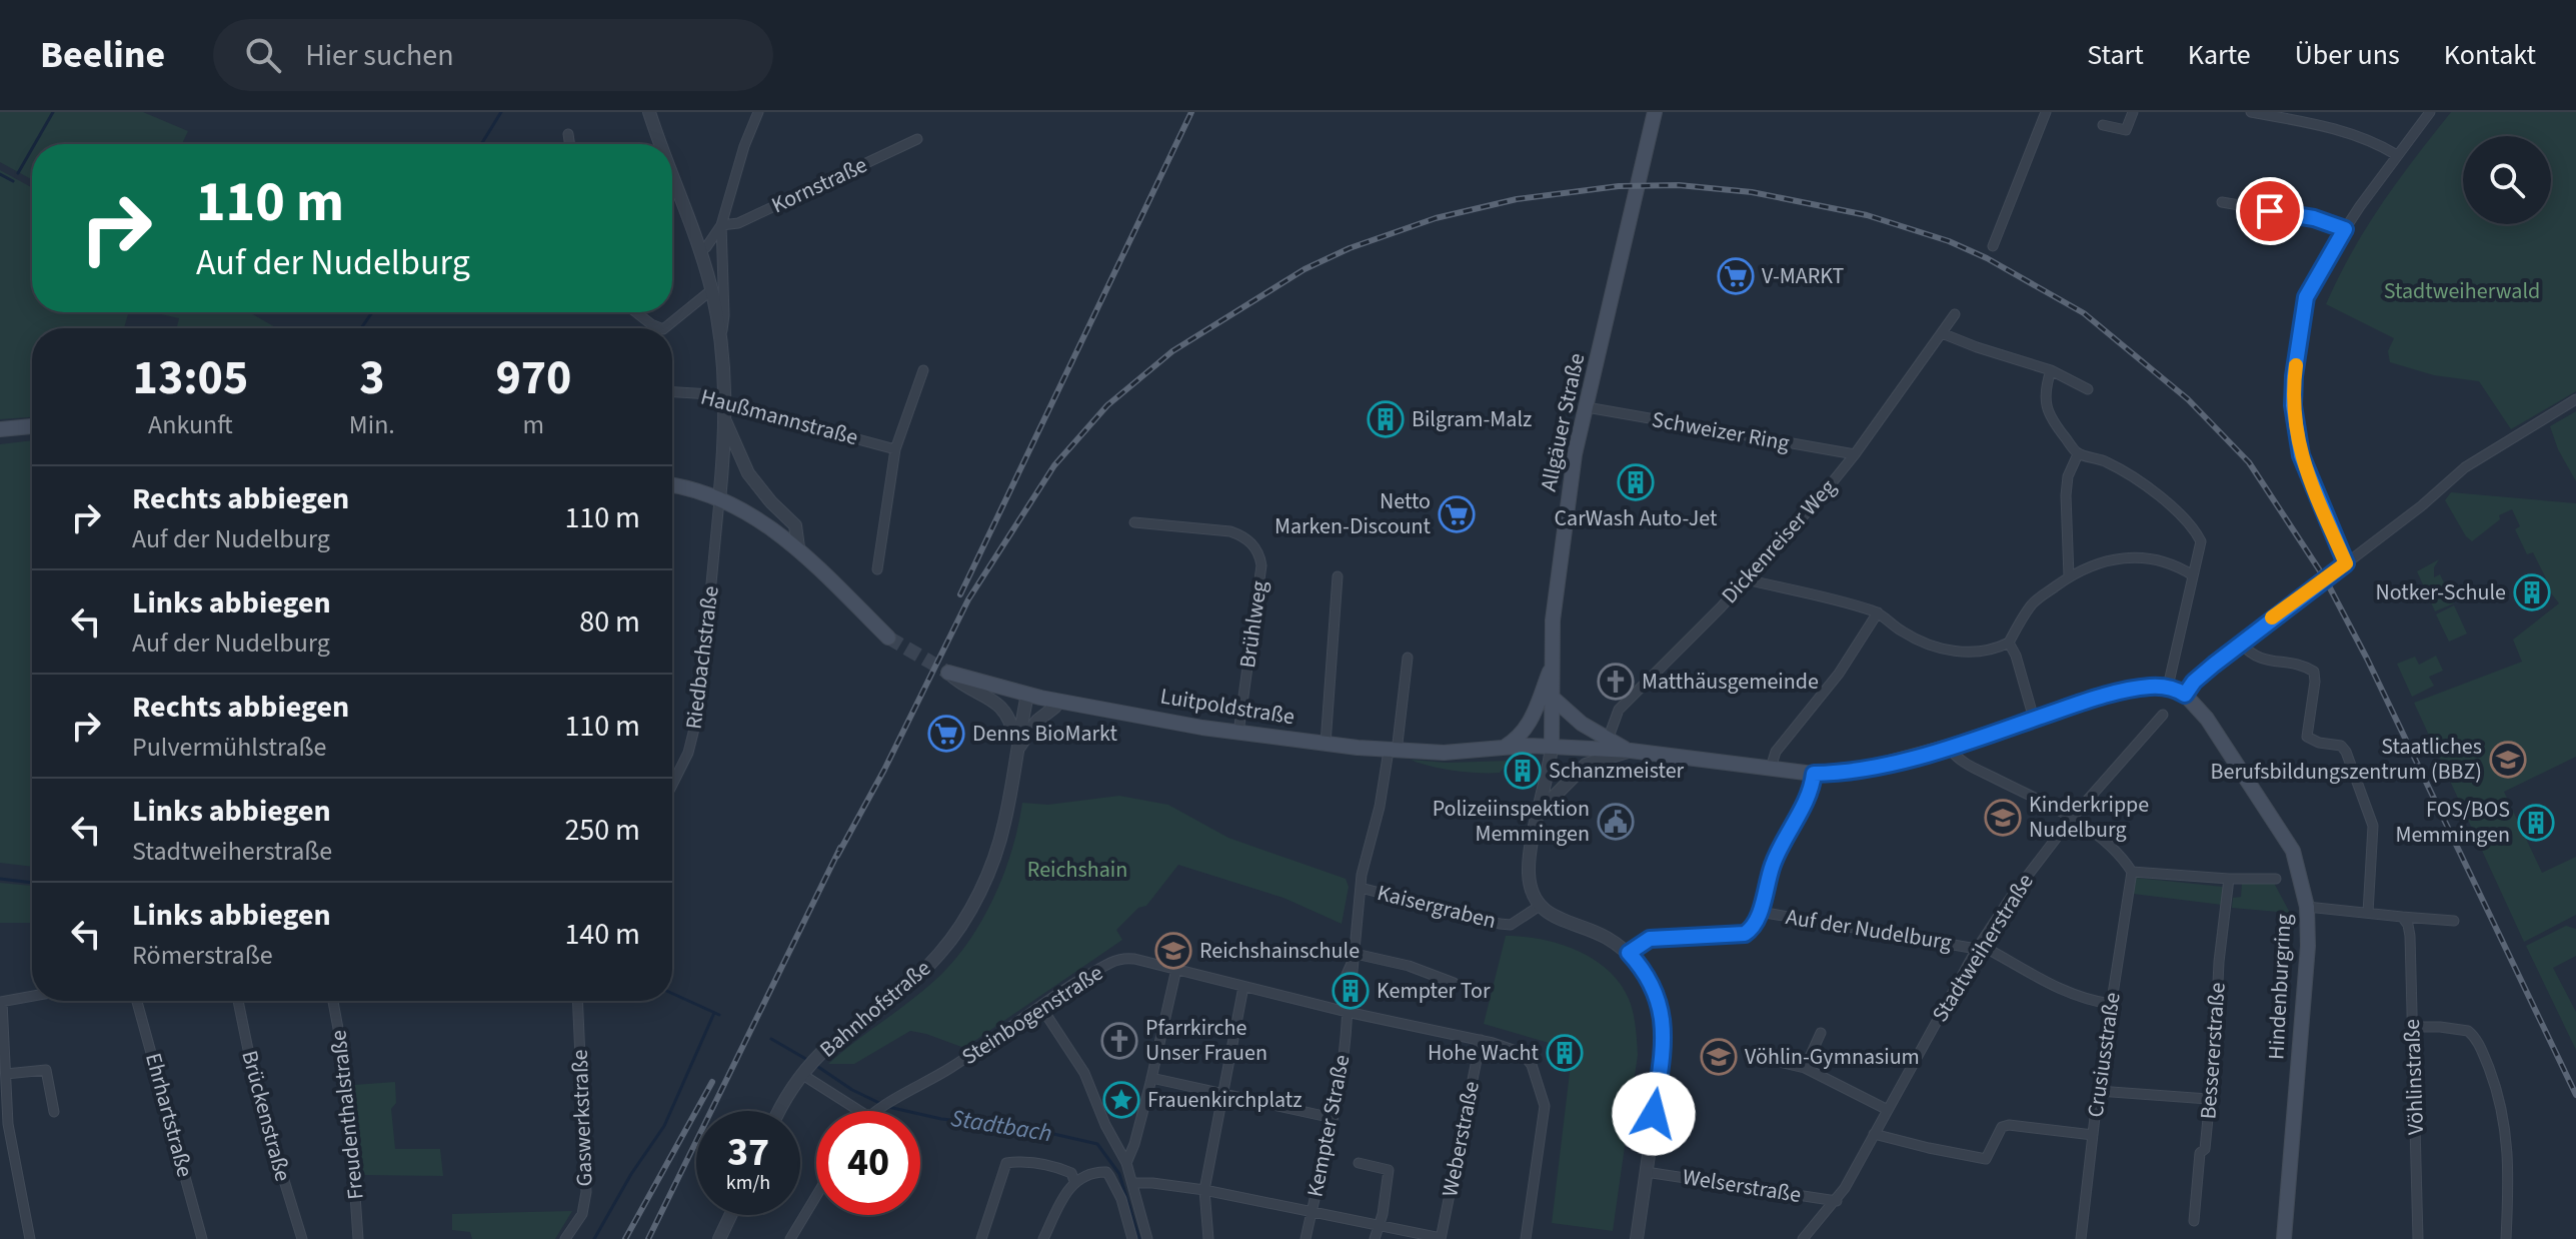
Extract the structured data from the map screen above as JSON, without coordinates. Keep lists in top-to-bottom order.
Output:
{
  "streets": {
    "main road": ["Allgäuer Straße", "Luitpoldstraße", "Hindenburgring"],
    "street": [
      "Kornstraße",
      "Haußmannstraße",
      "Schweizer Ring",
      "Dickenreiser Weg",
      "Brühlweg",
      "Riedbachstraße",
      "Kaisergraben",
      "Auf der Nudelburg",
      "Stadtweiherstraße",
      "Bahnhofstraße",
      "Steinbogenstraße",
      "Bessererstraße",
      "Crusiusstraße",
      "Vöhlinstraße",
      "Ehrhartstraße",
      "Freudenthalstraße",
      "Brückenstraße",
      "Gaswerkstraße",
      "Kempter Straße",
      "Weberstraße",
      "Welserstraße"
    ]
  },
  "crossings": [
    ["Allgäuer Straße", "Schweizer Ring"],
    ["Allgäuer Straße", "Luitpoldstraße"],
    ["Schweizer Ring", "Dickenreiser Weg"],
    ["Brühlweg", "Luitpoldstraße"],
    ["Luitpoldstraße", "Bahnhofstraße"],
    ["Luitpoldstraße", "Kempter Straße"],
    ["Kaisergraben", "Kempter Straße"],
    ["Auf der Nudelburg", "Stadtweiherstraße"],
    ["Auf der Nudelburg", "Crusiusstraße"],
    ["Stadtweiherstraße", "Welserstraße"],
    ["Steinbogenstraße", "Kempter Straße"],
    ["Steinbogenstraße", "Weberstraße"]
  ],
  "water": ["Stadtbach"],
  "parks": ["Stadtweiherwald", "Reichshain"],
  "places": {
    "supermarket": ["V-MARKT", "Netto Marken-Discount", "Denns BioMarkt"],
    "building": [
      "Bilgram-Malz",
      "CarWash Auto-Jet",
      "Notker-Schule",
      "Schanzmeister",
      "FOS/BOS Memmingen",
      "Kempter Tor",
      "Hohe Wacht"
    ],
    "church": ["Matthäusgemeinde", "Pfarrkirche Unser Frauen"],
    "school or university": [
      "Staatliches Berufsbildungszentrum (BBZ)",
      "Kinderkrippe Nudelburg",
      "Reichshainschule",
      "Vöhlin-Gymnasium"
    ],
    "public building": ["Polizeiinspektion Memmingen"],
    "place": ["Frauenkirchplatz"]
  },
  "page": {
    "header": "Beeline",
    "search": "Hier suchen",
    "nav": [
      "Start",
      "Karte",
      "Über uns",
      "Kontakt"
    ],
    "turn": ["110 m", "Auf der Nudelburg"],
    "eta": [
      "13:05",
      "Ankunft",
      "3",
      "Min.",
      "970",
      "m"
    ],
    "list": [
      {
        "name": "Rechts abbiegen",
        "note": "Auf der Nudelburg",
        "value": "110 m"
      },
      {
        "name": "Links abbiegen",
        "note": "Auf der Nudelburg",
        "value": "80 m"
      },
      {
        "name": "Rechts abbiegen",
        "note": "Pulvermühlstraße",
        "value": "110 m"
      },
      {
        "name": "Links abbiegen",
        "note": "Stadtweiherstraße",
        "value": "250 m"
      },
      {
        "name": "Links abbiegen",
        "note": "Römerstraße",
        "value": "140 m"
      }
    ],
    "speed": "37 km/h",
    "limit": "40"
  }
}
